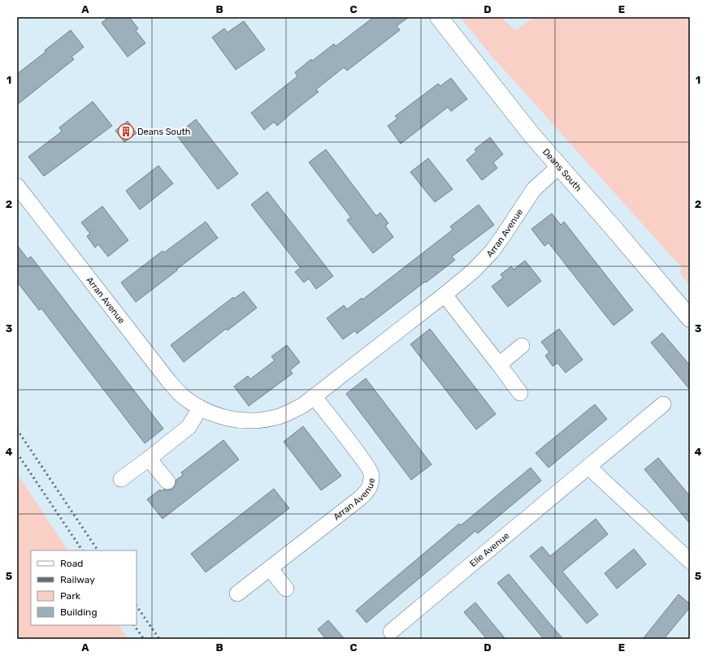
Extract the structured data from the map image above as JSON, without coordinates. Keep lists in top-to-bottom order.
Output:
{
  "streets": {
    "street": ["Deans South", "Arran Avenue", "Elie Avenue"]
  },
  "crossings": [
    ["Deans South", "Arran Avenue"]
  ],
  "places": {
    "building": ["Deans South"]
  },
  "legend": [
    "Road",
    "Railway",
    "Park",
    "Building"
  ],
  "grid": {
    "columns": [
      "A",
      "B",
      "C",
      "D",
      "E"
    ],
    "rows": [
      "1",
      "2",
      "3",
      "4",
      "5"
    ]
  }
}
